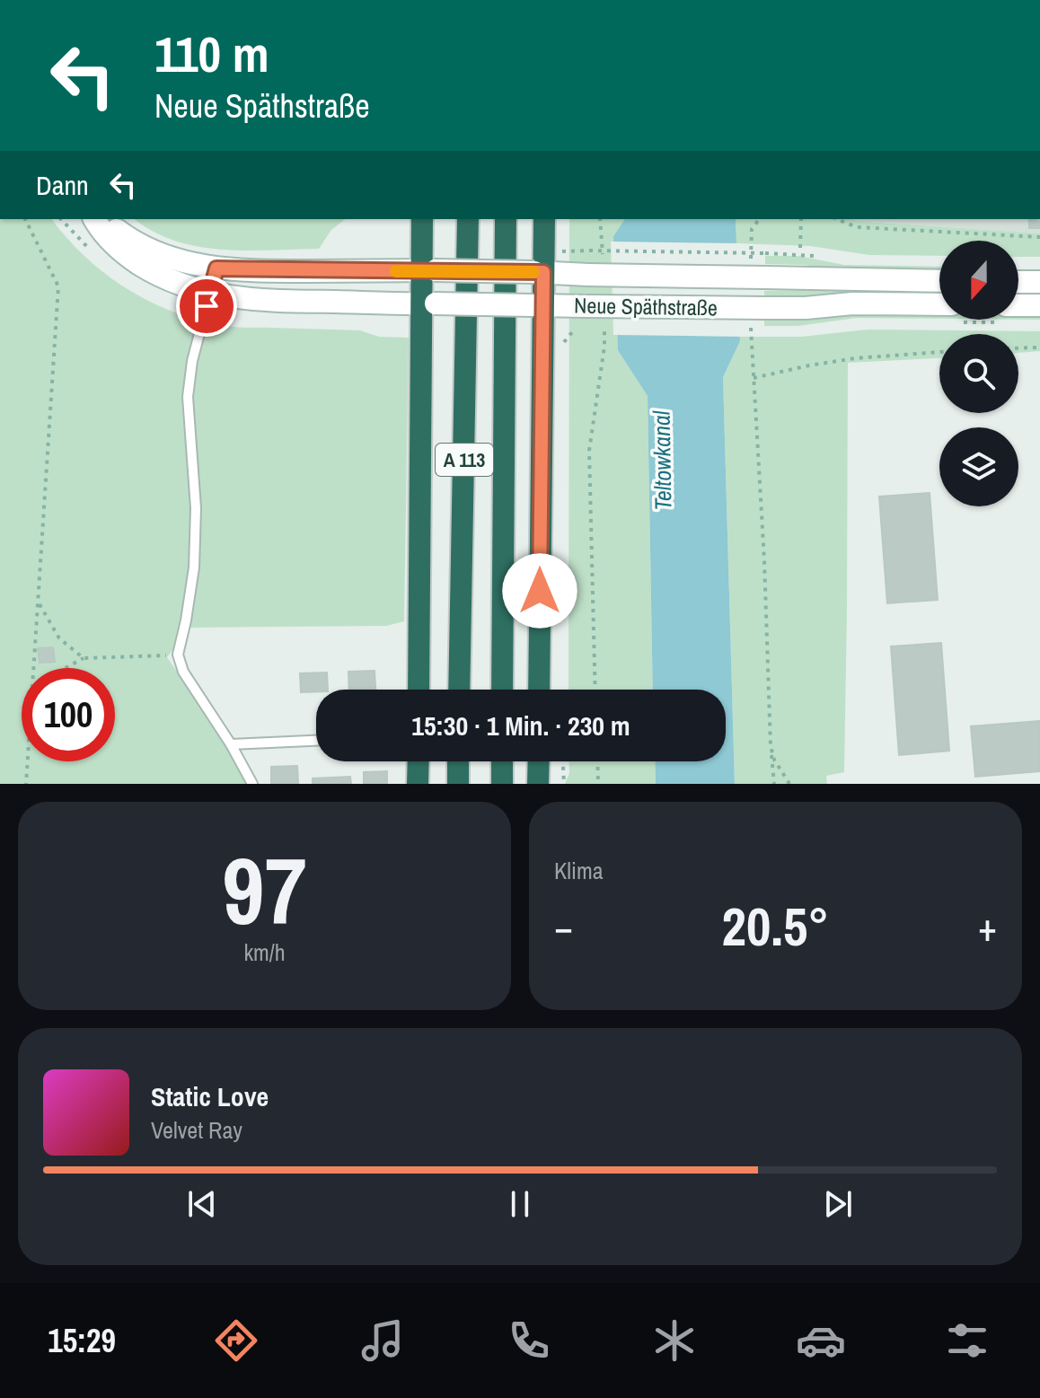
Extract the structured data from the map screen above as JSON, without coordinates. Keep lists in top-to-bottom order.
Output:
{
  "streets": {
    "highway": ["A 113"],
    "main road": ["Neue Späthstraße"]
  },
  "water": ["Teltowkanal"],
  "north": "bottom",
  "page": {
    "turn": ["110 m", "Neue Späthstraße"],
    "then": "Dann",
    "limit": "100",
    "trip": "15:30 · 1 Min. · 230 m",
    "tile": [
      ["97", "km/h"],
      "Klima"
    ],
    "heat": ["−", "20.5°", "+"],
    "song": ["Static Love", "Velvet Ray"],
    "tabs": "15:29"
  }
}
